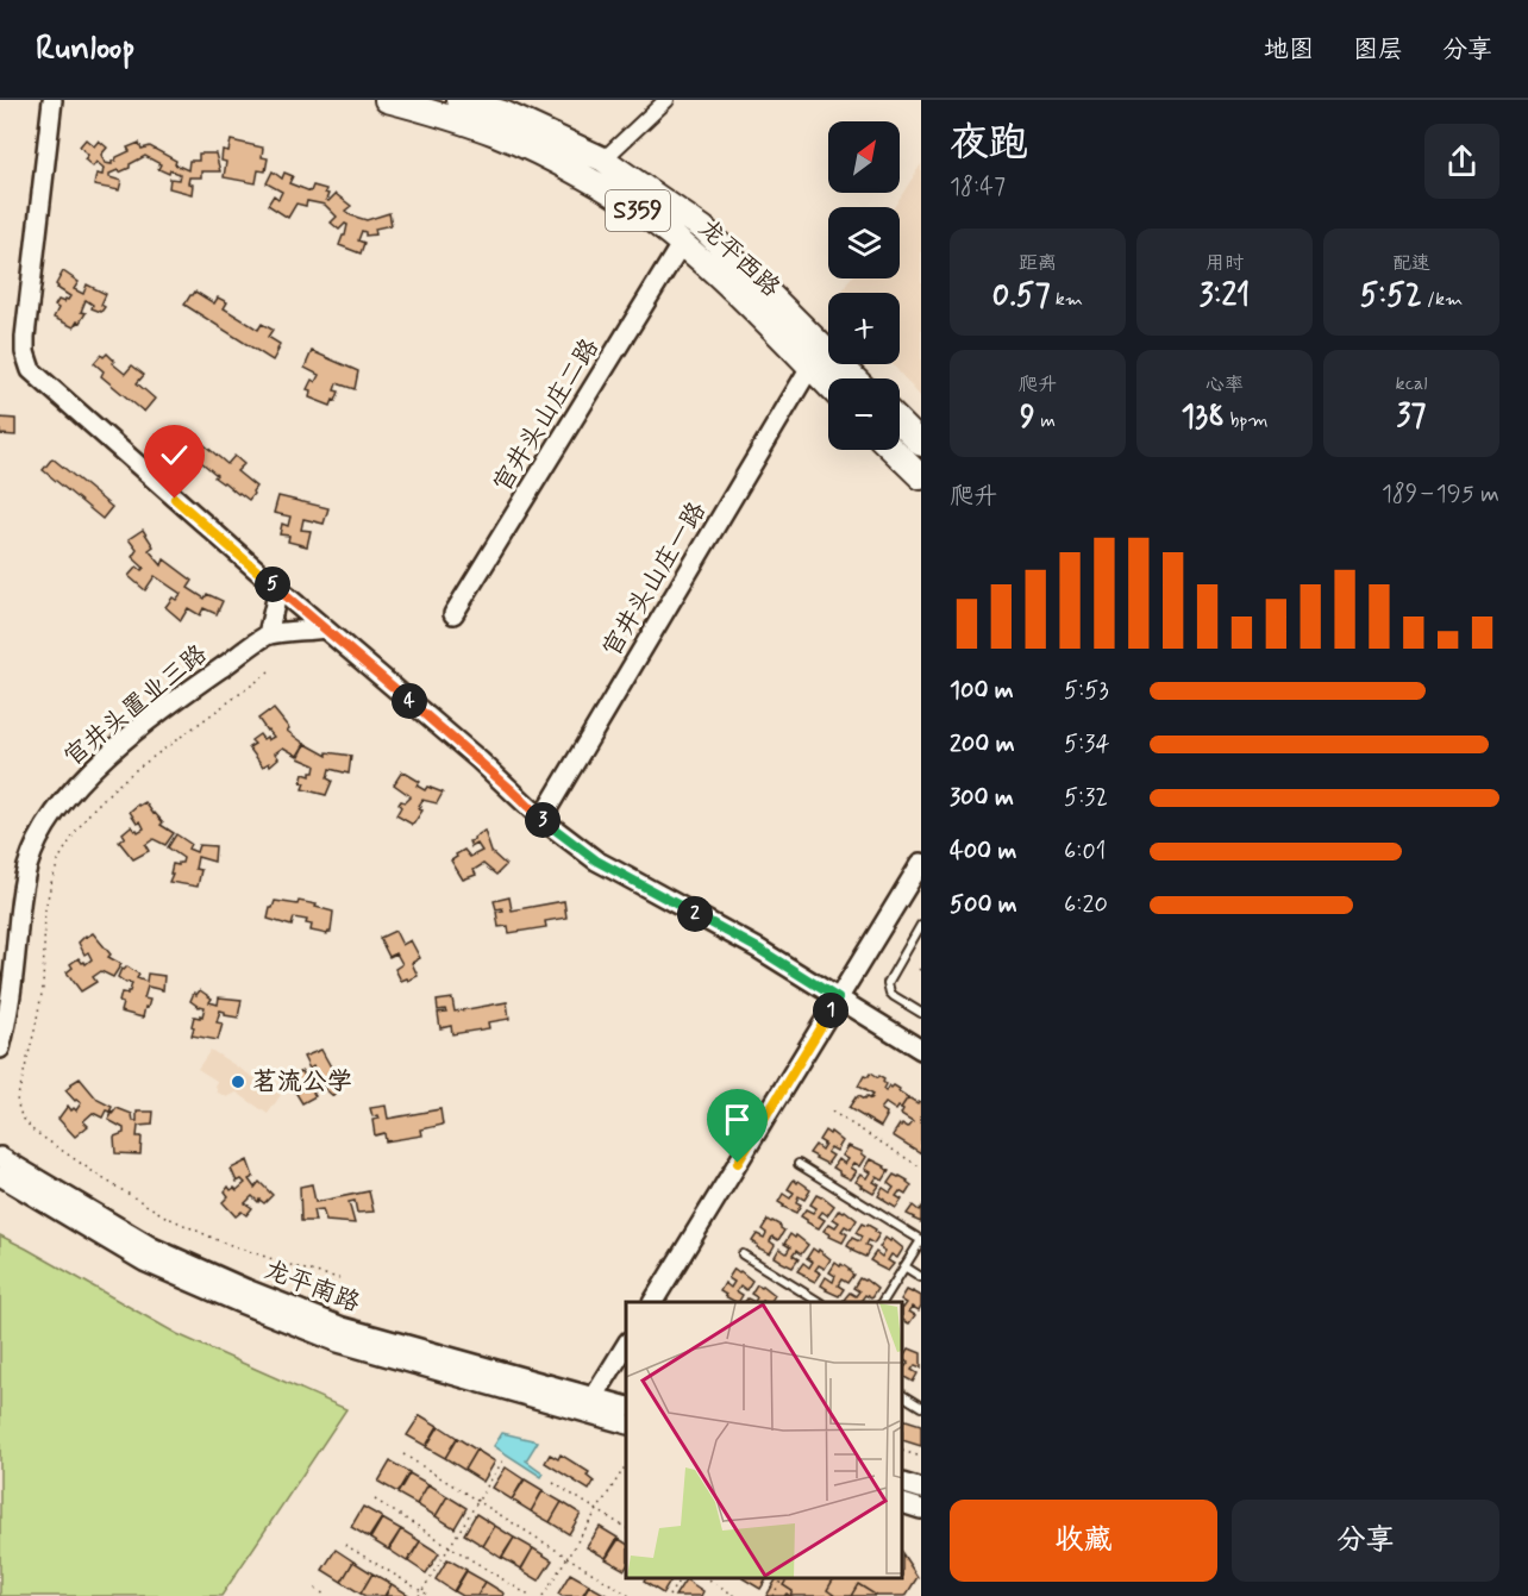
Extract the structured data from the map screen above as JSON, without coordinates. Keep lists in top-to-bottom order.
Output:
{
  "streets": {
    "main road": ["S359", "龙平西路"],
    "street": [
      "官井头山庄二路",
      "官井头山庄一路",
      "官井头置业三路",
      "龙平南路"
    ]
  },
  "crossings": [
    ["龙平西路", "官井头山庄二路"],
    ["龙平西路", "官井头山庄一路"]
  ],
  "places": ["茗流公学"],
  "north": "top right",
  "page": {
    "header": "Runloop",
    "nav": ["地图", "图层", "分享"],
    "heading": ["夜跑", "18:47"],
    "map_buttons": ["+", "−"],
    "stats": [
      ["距离", "0.57 km"],
      ["用时", "3:21"],
      ["配速", "5:52 /km"],
      ["爬升", "9 m"],
      ["心率", "138 bpm"],
      ["kcal", "37"]
    ],
    "chart": ["爬升", "189–195 m"],
    "pins": [
      "5",
      "4",
      "3",
      "2",
      "1"
    ],
    "list": [
      {
        "name": "100 m",
        "note": "5:53"
      },
      {
        "name": "200 m",
        "note": "5:34"
      },
      {
        "name": "300 m",
        "note": "5:32"
      },
      {
        "name": "400 m",
        "note": "6:01"
      },
      {
        "name": "500 m",
        "note": "6:20"
      }
    ],
    "buttons": ["收藏", "分享"]
  }
}
